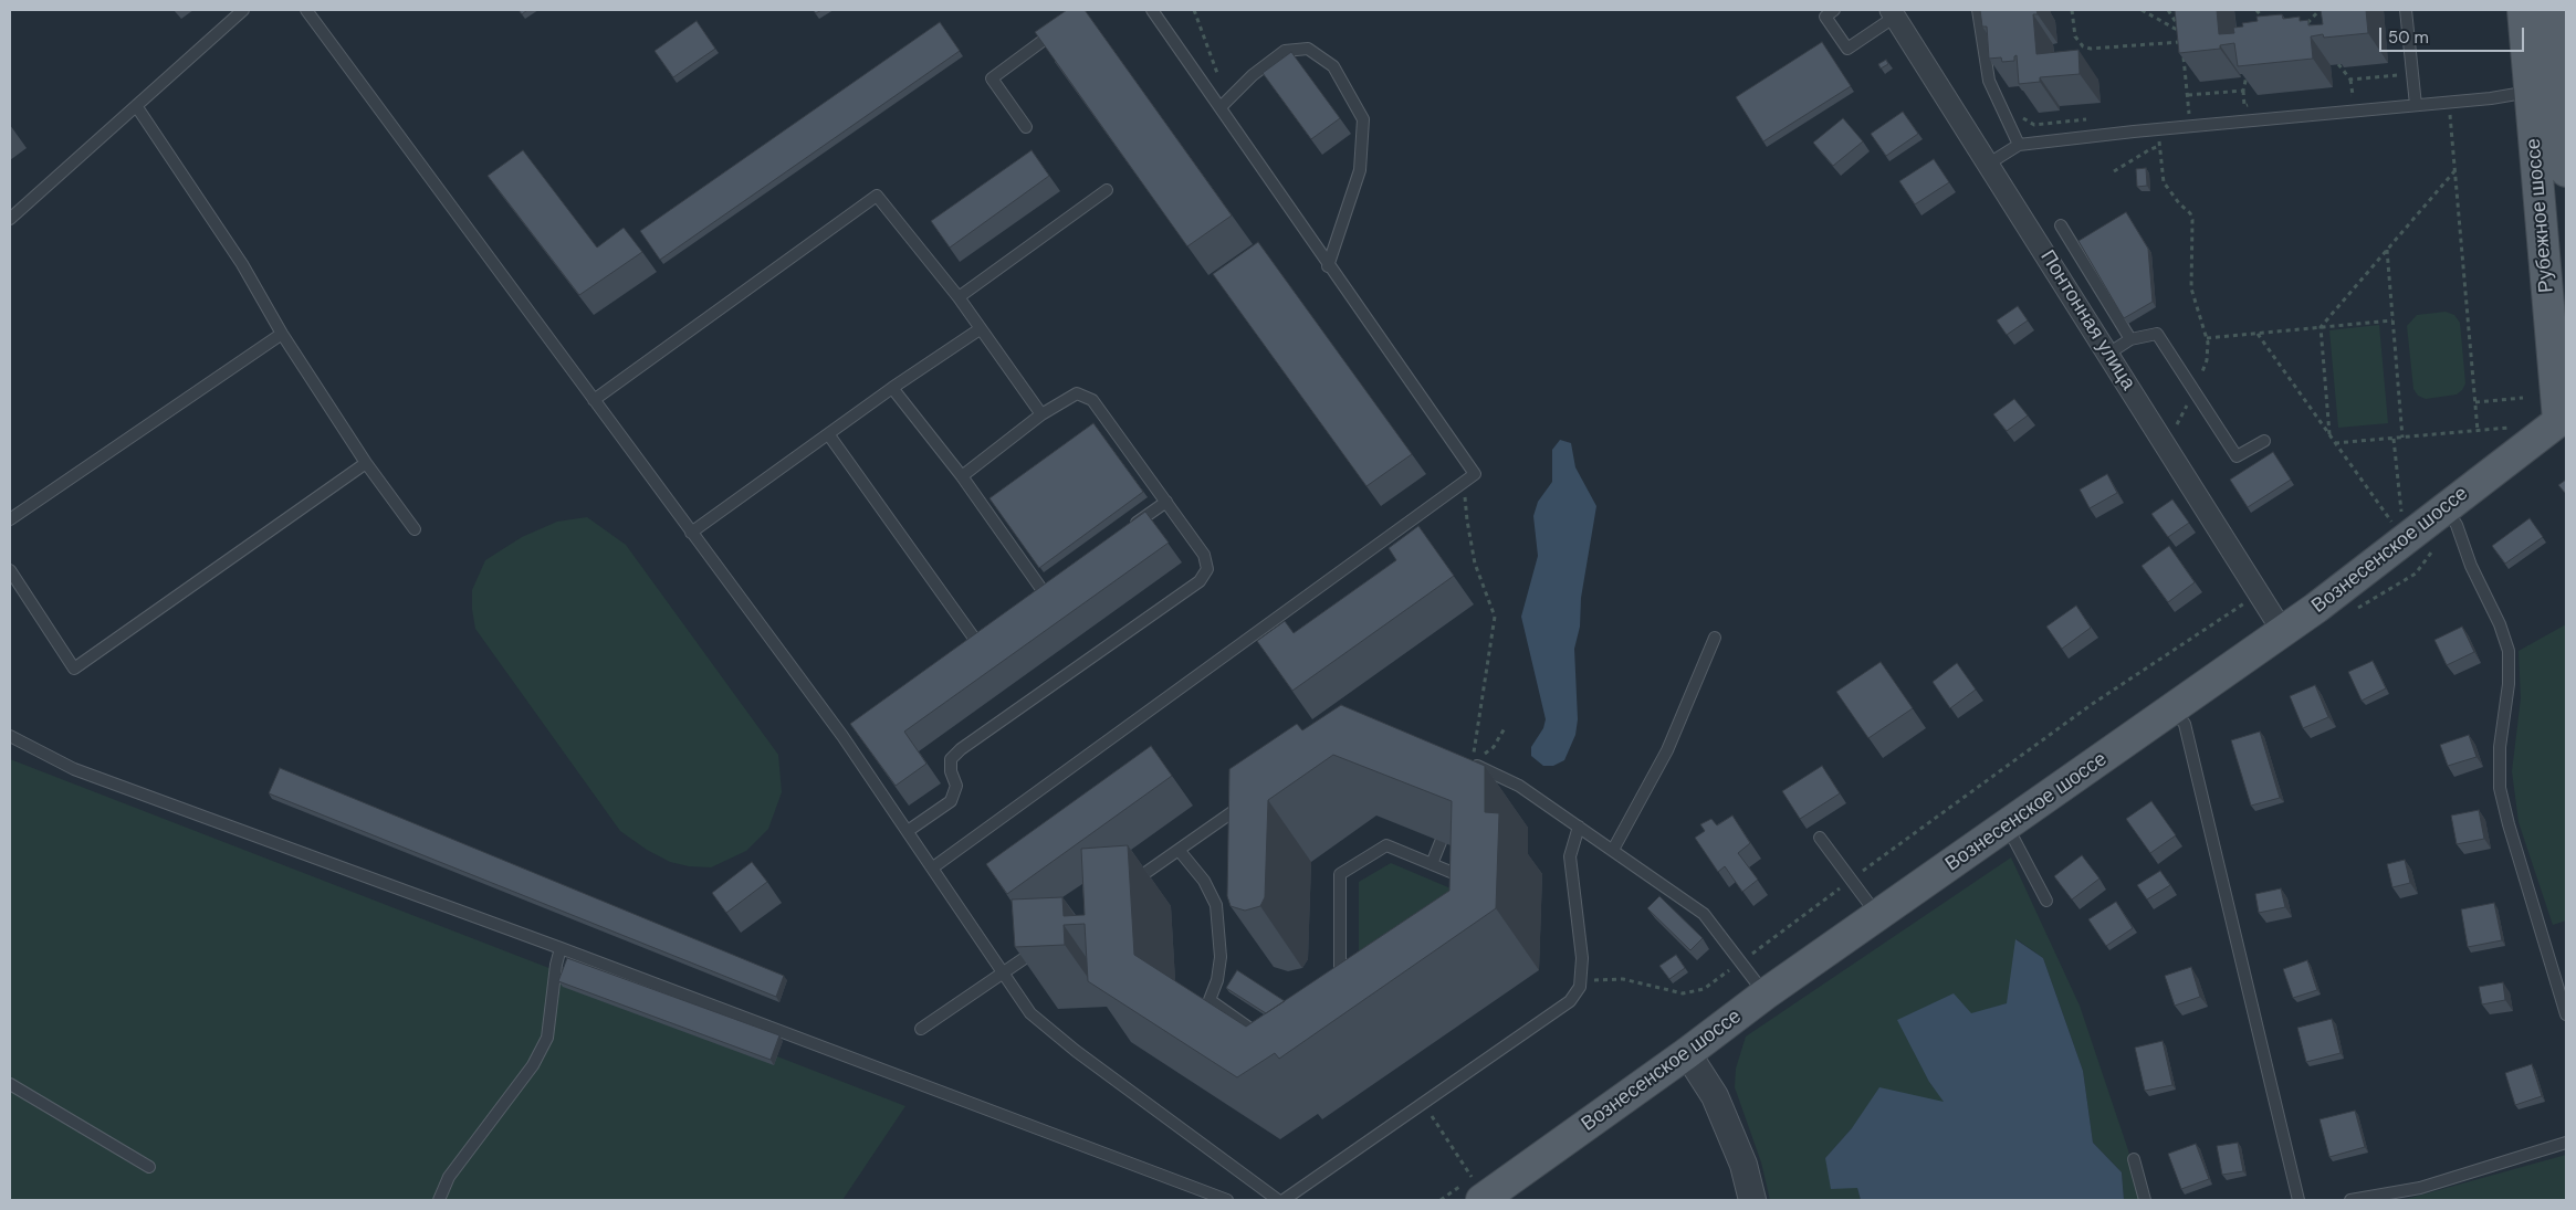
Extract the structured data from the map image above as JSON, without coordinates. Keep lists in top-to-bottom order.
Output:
{
  "streets": {
    "main road": ["Рубежное шоссе", "Вознесенское шоссе"],
    "street": ["Понтонная улица"]
  },
  "crossings": [
    ["Рубежное шоссе", "Вознесенское шоссе"],
    ["Понтонная улица", "Вознесенское шоссе"]
  ],
  "scale_bar": "50 m"
}
